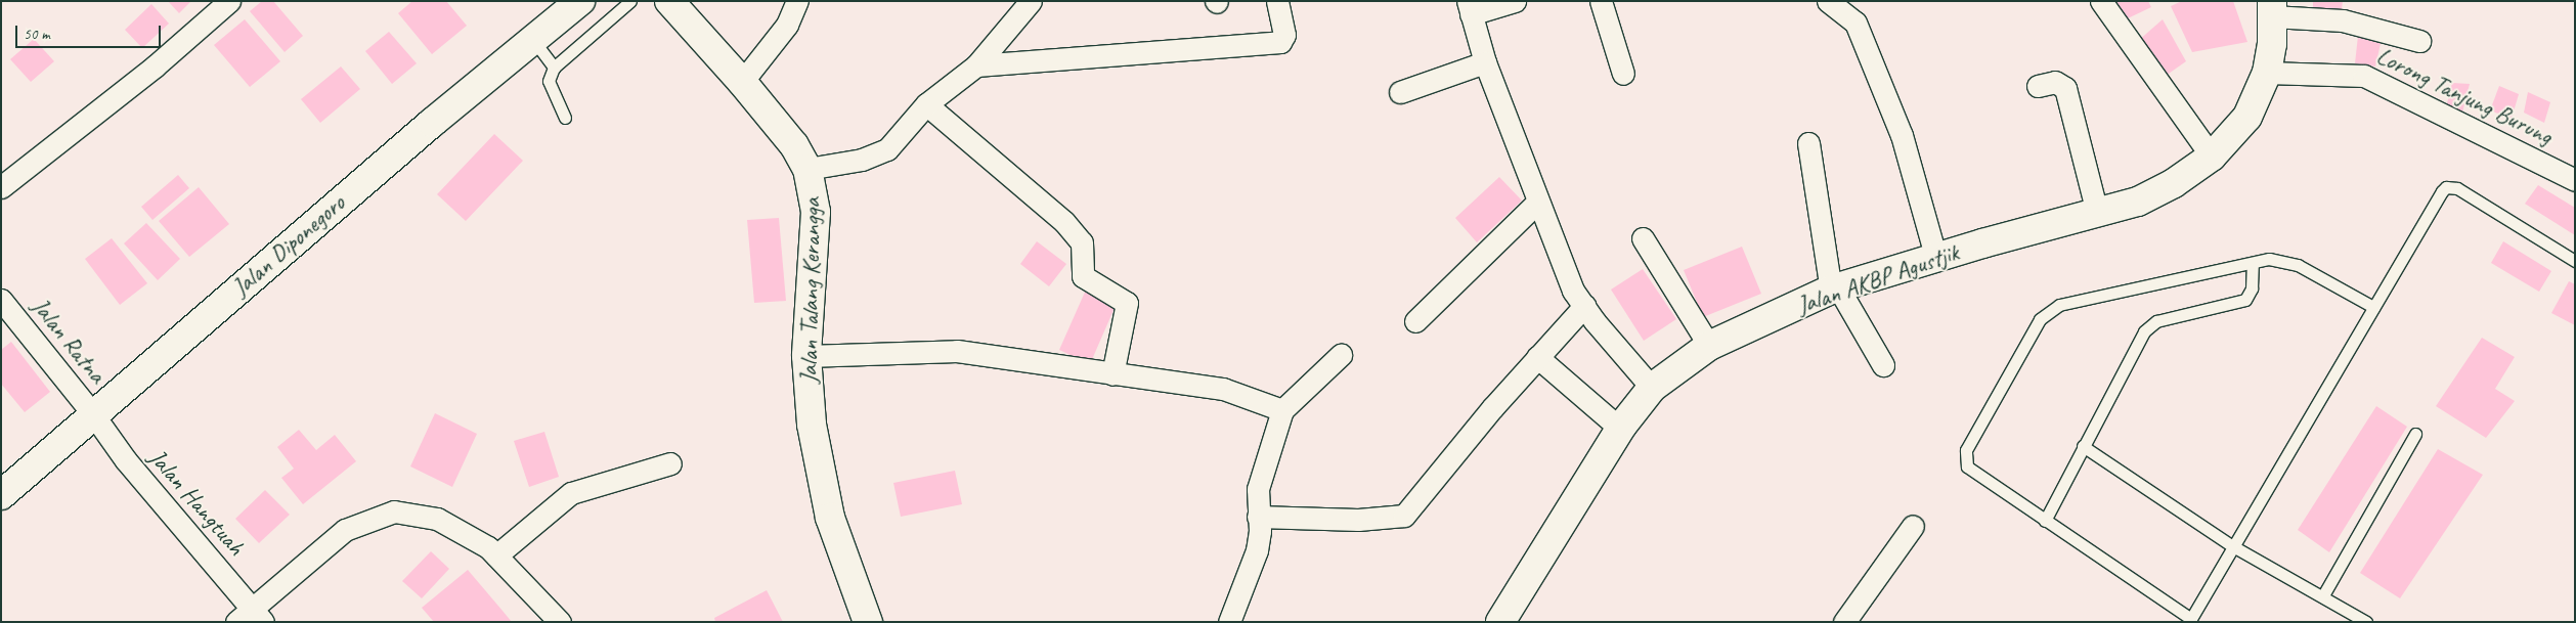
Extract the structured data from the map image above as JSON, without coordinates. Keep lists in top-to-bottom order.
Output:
{
  "streets": {
    "street": [
      "Lorong Tanjung Burung",
      "Jalan Diponegoro",
      "Jalan AKBP Agustjik",
      "Jalan Talang Kerangga",
      "Jalan Ratna",
      "Jalan Hangtuah"
    ]
  },
  "crossings": [
    ["Lorong Tanjung Burung", "Jalan AKBP Agustjik"],
    ["Jalan Diponegoro", "Jalan Ratna"],
    ["Jalan Diponegoro", "Jalan Hangtuah"],
    ["Jalan Ratna", "Jalan Hangtuah"]
  ],
  "scale_bar": "50 m"
}
